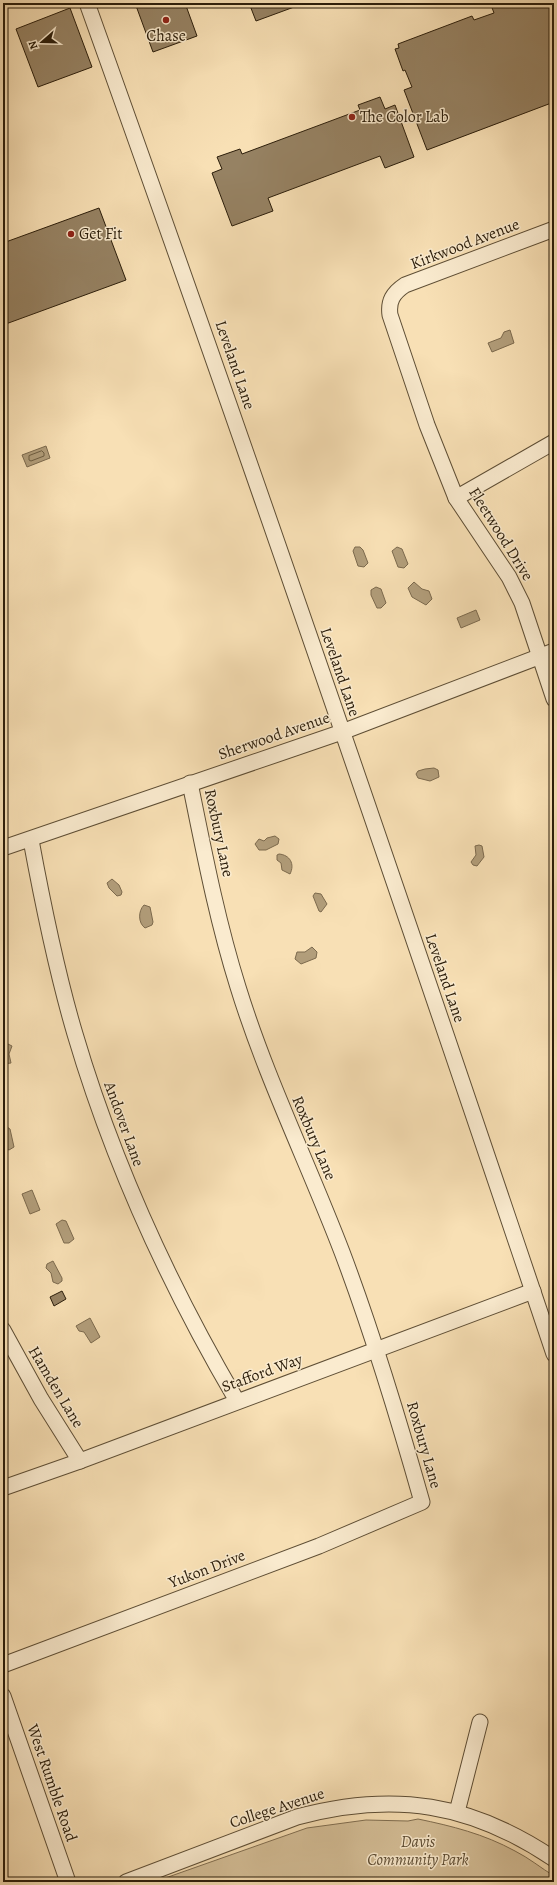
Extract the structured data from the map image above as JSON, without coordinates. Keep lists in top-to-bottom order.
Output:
{
  "streets": {
    "street": [
      "Kirkwood Avenue",
      "Leveland Lane",
      "Fleetwood Drive",
      "Sherwood Avenue",
      "Roxbury Lane",
      "Andover Lane",
      "Stafford Way",
      "Hamden Lane",
      "Yukon Drive",
      "West Rumble Road",
      "College Avenue"
    ]
  },
  "crossings": [
    ["Kirkwood Avenue", "Fleetwood Drive"],
    ["Leveland Lane", "Sherwood Avenue"],
    ["Leveland Lane", "Stafford Way"],
    ["Fleetwood Drive", "Sherwood Avenue"],
    ["Sherwood Avenue", "Roxbury Lane"],
    ["Sherwood Avenue", "Andover Lane"],
    ["Roxbury Lane", "Stafford Way"],
    ["Roxbury Lane", "Yukon Drive"],
    ["Andover Lane", "Stafford Way"],
    ["Stafford Way", "Hamden Lane"]
  ],
  "parks": ["Davis Community Park"],
  "places": ["Chase", "The Color Lab", "Get Fit"],
  "north": "left"
}
